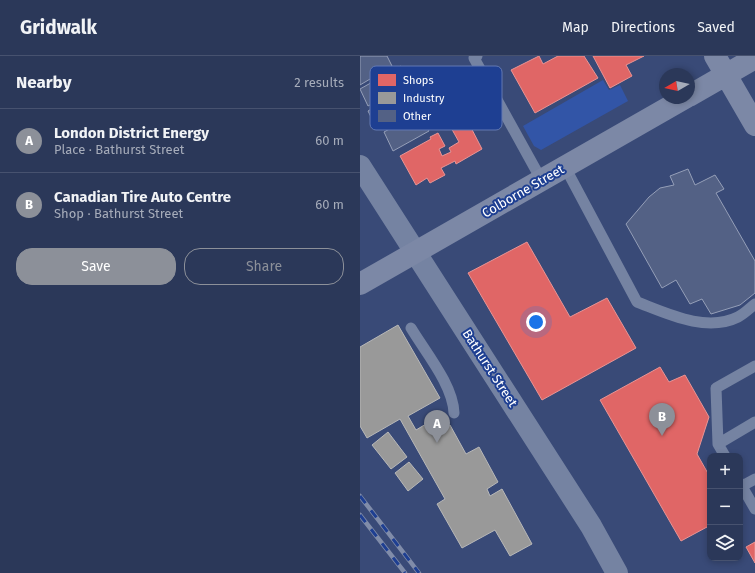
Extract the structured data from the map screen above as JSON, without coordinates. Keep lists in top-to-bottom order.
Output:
{
  "streets": {
    "street": ["Colborne Street", "Bathurst Street"]
  },
  "crossings": [
    ["Colborne Street", "Bathurst Street"]
  ],
  "legend": ["Shops", "Industry", "Other"],
  "north": "left",
  "page": {
    "header": "Gridwalk",
    "nav": ["Map", "Directions", "Saved"],
    "heading": ["Nearby", "2 results"],
    "list": [
      {
        "mark": "A",
        "name": "London District Energy",
        "note": "Place · Bathurst Street",
        "value": "60 m"
      },
      {
        "mark": "B",
        "name": "Canadian Tire Auto Centre",
        "note": "Shop · Bathurst Street",
        "value": "60 m"
      }
    ],
    "buttons": ["Save", "Share"],
    "pins": ["B", "A"],
    "map_buttons": ["+", "−"]
  }
}
